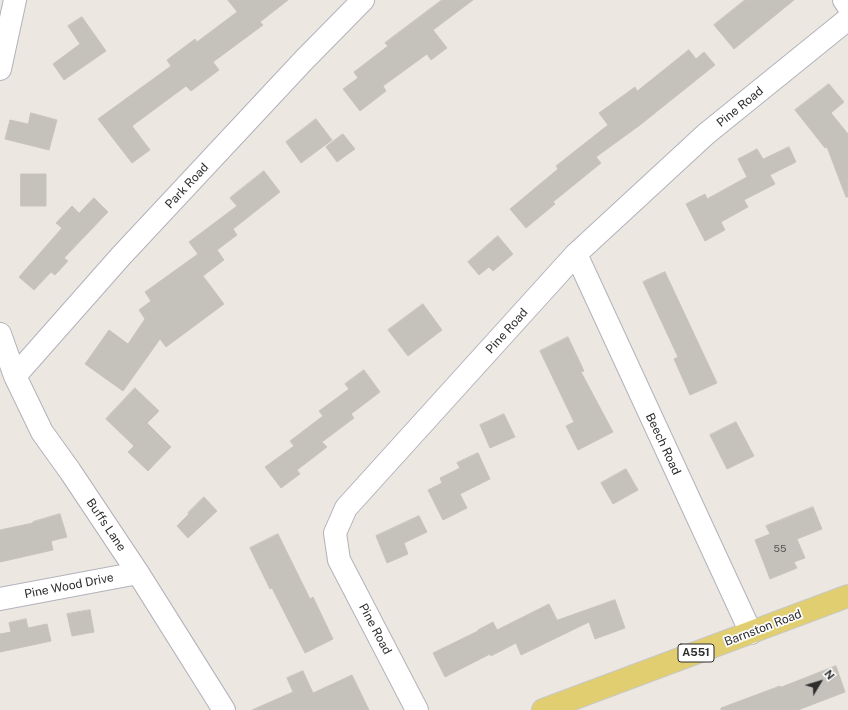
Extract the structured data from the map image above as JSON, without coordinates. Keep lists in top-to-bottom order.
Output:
{
  "streets": {
    "main road": ["Barnston Road", "A551"],
    "street": [
      "Pine Road",
      "Park Road",
      "Beech Road",
      "Buffs Lane",
      "Pine Wood Drive"
    ]
  },
  "crossings": [
    ["Pine Road", "Beech Road"],
    ["Park Road", "Buffs Lane"],
    ["Beech Road", "Barnston Road"],
    ["Buffs Lane", "Pine Wood Drive"]
  ],
  "house_numbers": ["55"],
  "north": "top right"
}
